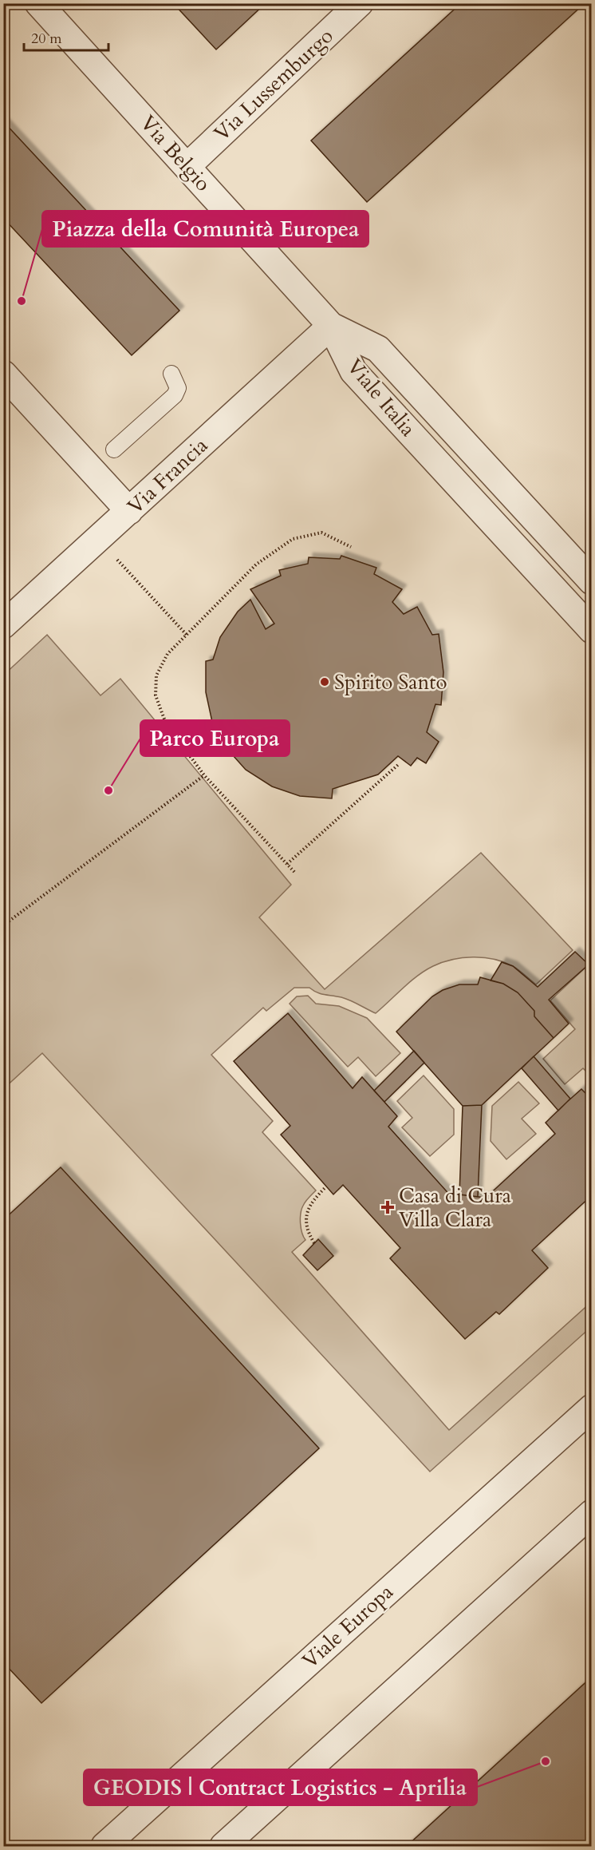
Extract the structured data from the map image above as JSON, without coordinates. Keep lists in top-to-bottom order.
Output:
{
  "streets": {
    "street": [
      "Via Lussemburgo",
      "Via Belgio",
      "Viale Italia",
      "Via Francia",
      "Viale Europa"
    ]
  },
  "crossings": [
    ["Via Lussemburgo", "Via Belgio"],
    ["Via Belgio", "Viale Italia"],
    ["Via Belgio", "Via Francia"],
    ["Viale Italia", "Via Francia"]
  ],
  "places": {
    "other": [
      "Piazza della Comunità Europea",
      "Spirito Santo",
      "Parco Europa",
      "GEODIS | Contract Logistics - Aprilia"
    ],
    "health": ["Casa di Cura Villa Clara"]
  },
  "scale_bar": "20 m"
}
